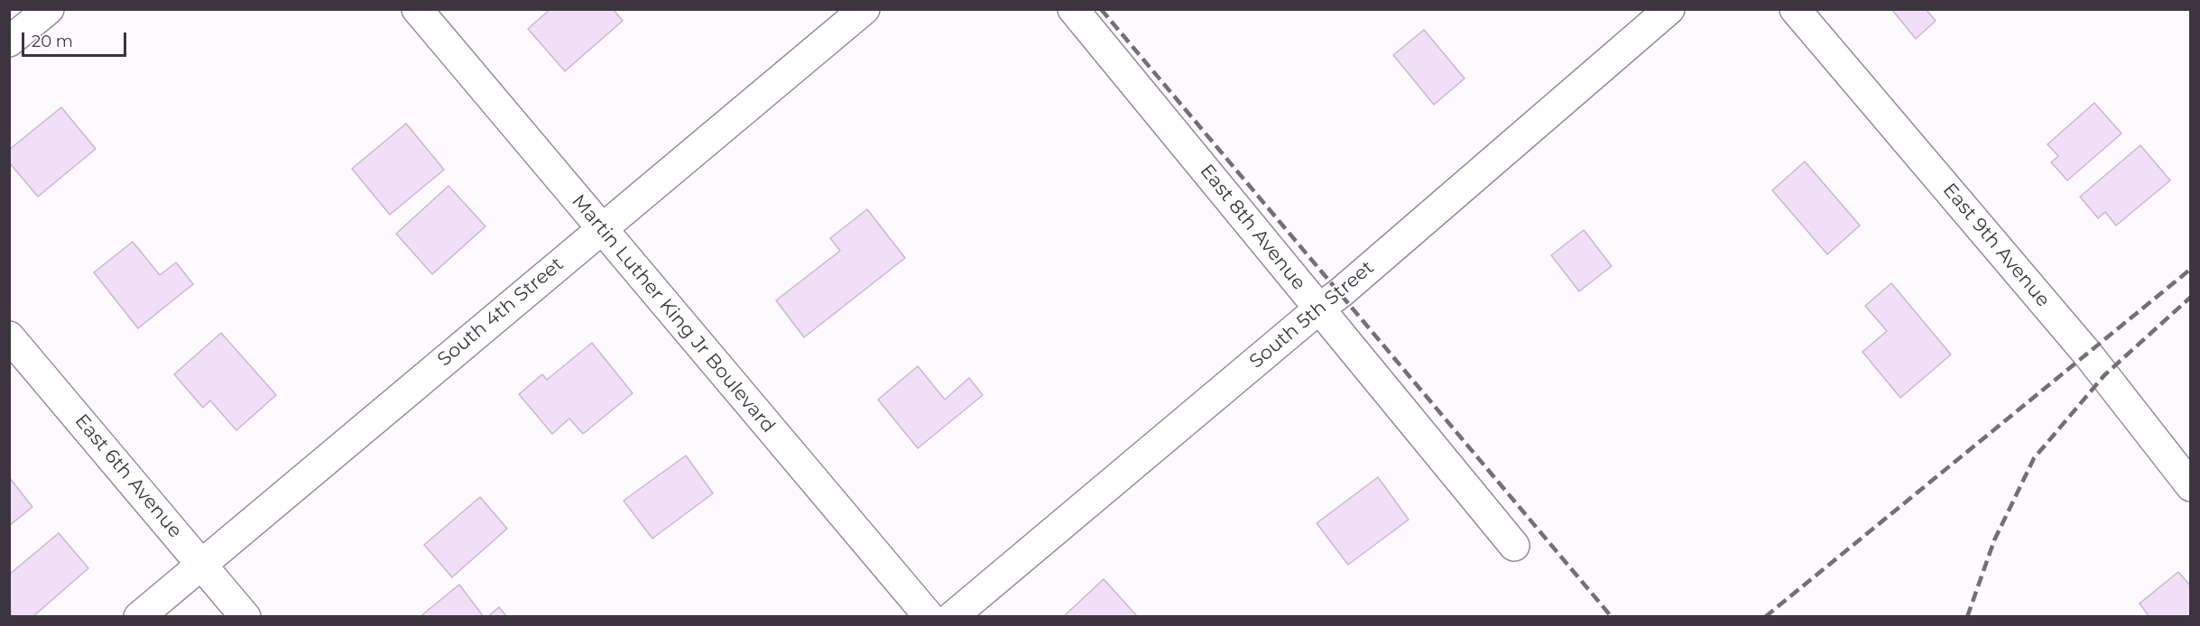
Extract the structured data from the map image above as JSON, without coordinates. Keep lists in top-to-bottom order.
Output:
{
  "streets": {
    "street": [
      "East 8th Avenue",
      "East 9th Avenue",
      "South 4th Street",
      "Martin Luther King Jr Boulevard",
      "South 5th Street",
      "East 6th Avenue"
    ]
  },
  "crossings": [
    ["East 8th Avenue", "South 5th Street"],
    ["South 4th Street", "Martin Luther King Jr Boulevard"],
    ["South 4th Street", "East 6th Avenue"]
  ],
  "scale_bar": "20 m"
}
